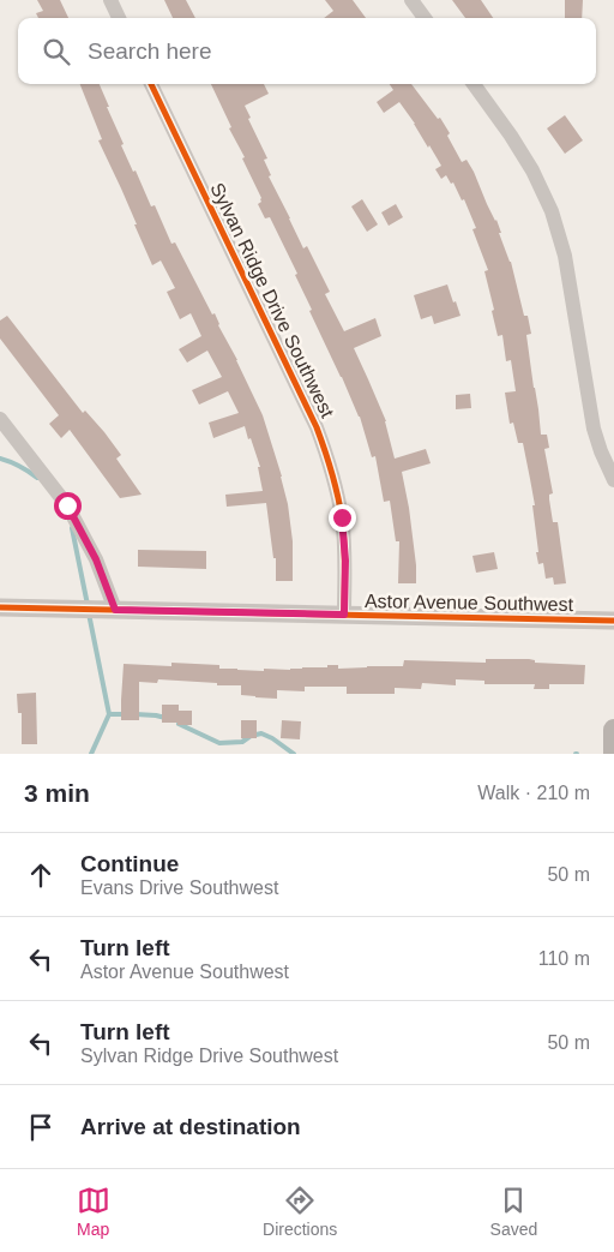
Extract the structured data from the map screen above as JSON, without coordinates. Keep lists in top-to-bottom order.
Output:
{
  "streets": {
    "street": ["Sylvan Ridge Drive Southwest", "Astor Avenue Southwest"]
  },
  "crossings": [
    ["Sylvan Ridge Drive Southwest", "Astor Avenue Southwest"]
  ],
  "page": {
    "search": "Search here",
    "heading": ["3 min", "Walk · 210 m"],
    "list": [
      ["Continue", "Evans Drive Southwest", "50 m"],
      ["Turn left", "Astor Avenue Southwest", "110 m"],
      ["Turn left", "Sylvan Ridge Drive Southwest", "50 m"],
      "Arrive at destination"
    ],
    "nav": ["Map", "Directions", "Saved"]
  }
}
